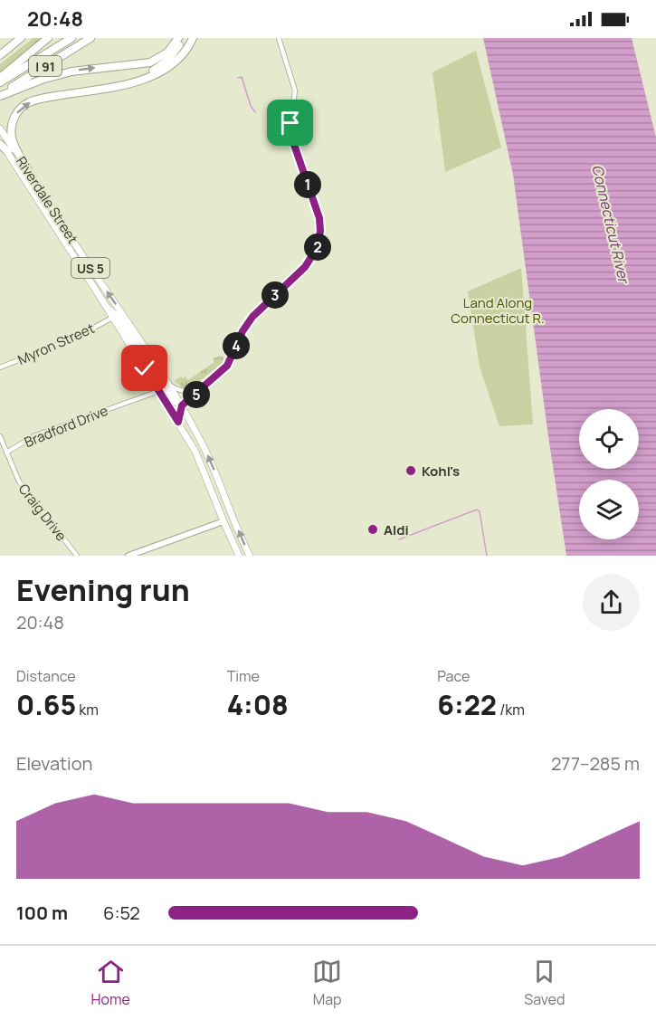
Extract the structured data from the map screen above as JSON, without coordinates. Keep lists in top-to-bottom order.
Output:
{
  "streets": {
    "highway": ["I 91"],
    "main road": ["Riverdale Street", "US 5"],
    "street": ["Myron Street", "Bradford Drive", "Craig Drive"]
  },
  "crossings": [
    ["Riverdale Street", "Myron Street"],
    ["Riverdale Street", "Bradford Drive"],
    ["Bradford Drive", "Craig Drive"]
  ],
  "water": ["Connecticut River"],
  "parks": ["Land Along Connecticut R."],
  "places": ["Kohl's", "Aldi"],
  "page": {
    "status": "20:48",
    "pins": [
      "1",
      "2",
      "3",
      "4",
      "5"
    ],
    "heading": ["Evening run", "20:48"],
    "stats": [
      ["Distance", "0.65 km"],
      ["Time", "4:08"],
      ["Pace", "6:22 /km"]
    ],
    "chart": ["Elevation", "277–285 m"],
    "list": [
      {
        "name": "100 m",
        "note": "6:52"
      }
    ],
    "tabs": ["Home", "Map", "Saved"]
  }
}
